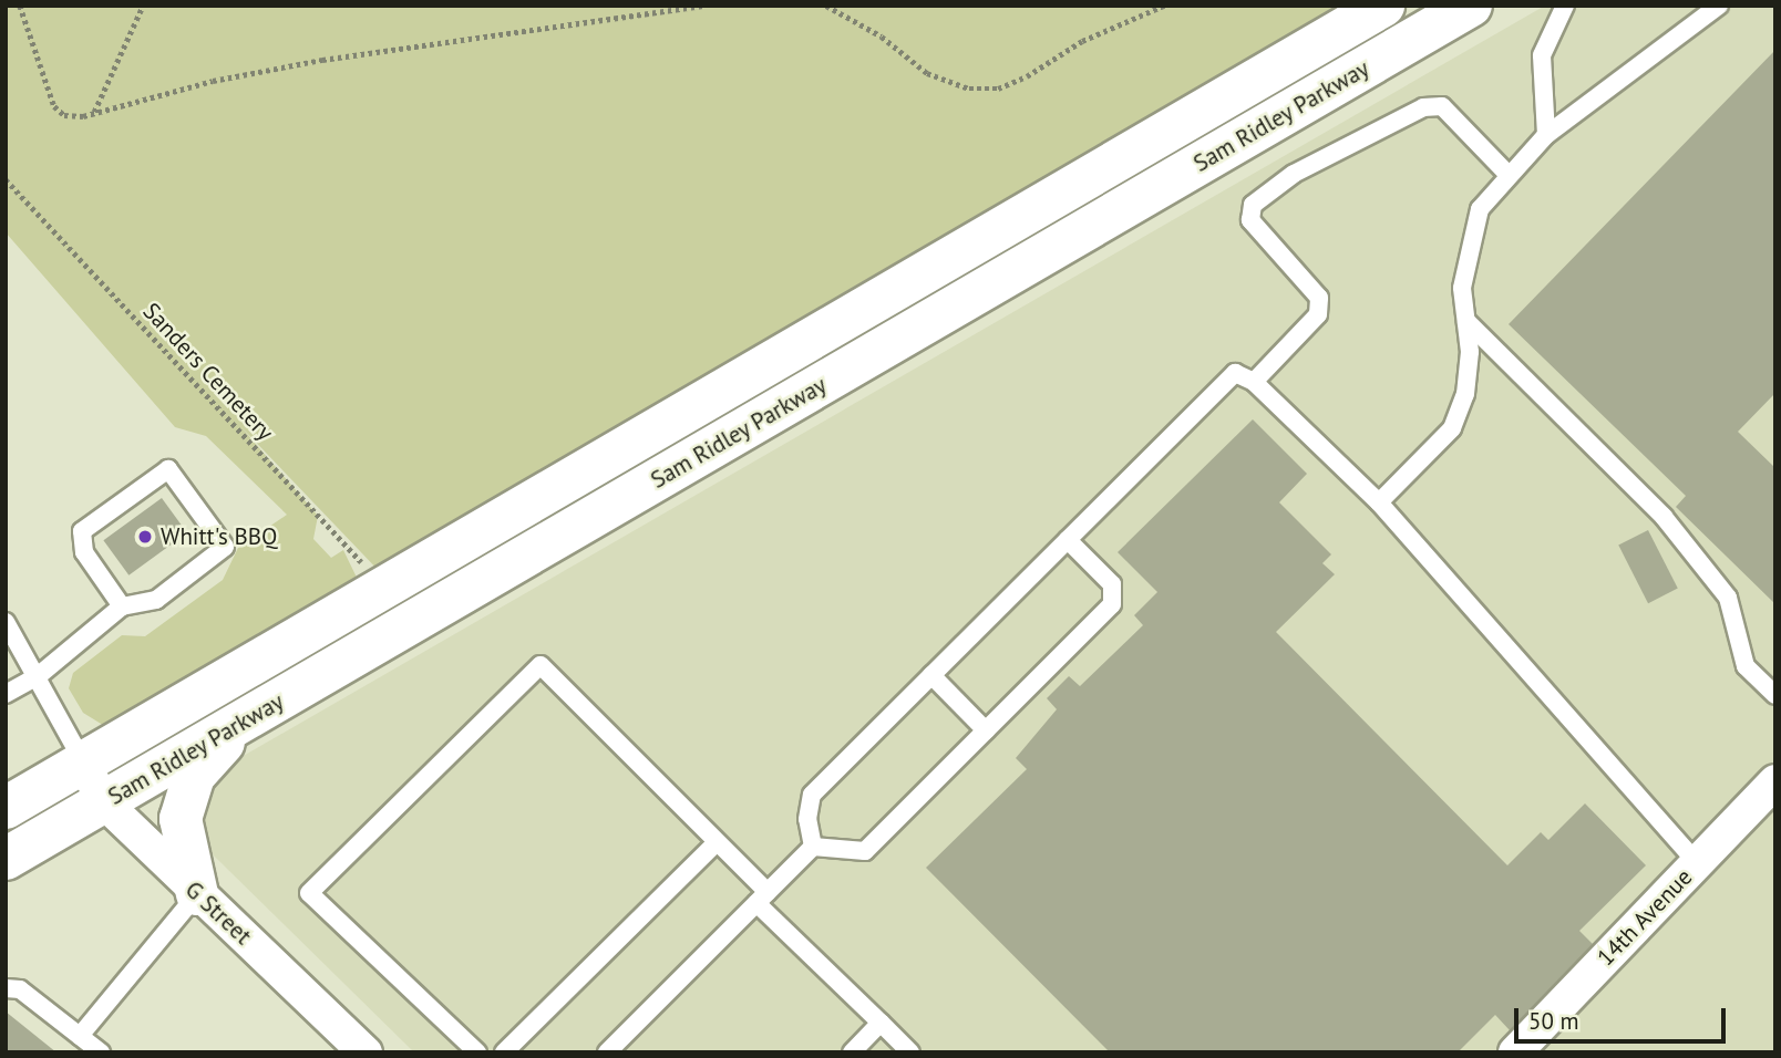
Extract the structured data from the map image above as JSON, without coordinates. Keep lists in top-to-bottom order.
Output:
{
  "streets": {
    "main road": ["Sam Ridley Parkway"],
    "street": ["G Street", "14th Avenue"],
    "path": ["Sanders Cemetery"]
  },
  "crossings": [
    ["Sam Ridley Parkway", "Sanders Cemetery"],
    ["Sam Ridley Parkway", "G Street"]
  ],
  "places": ["Whitt's BBQ"],
  "scale_bar": "50 m"
}
